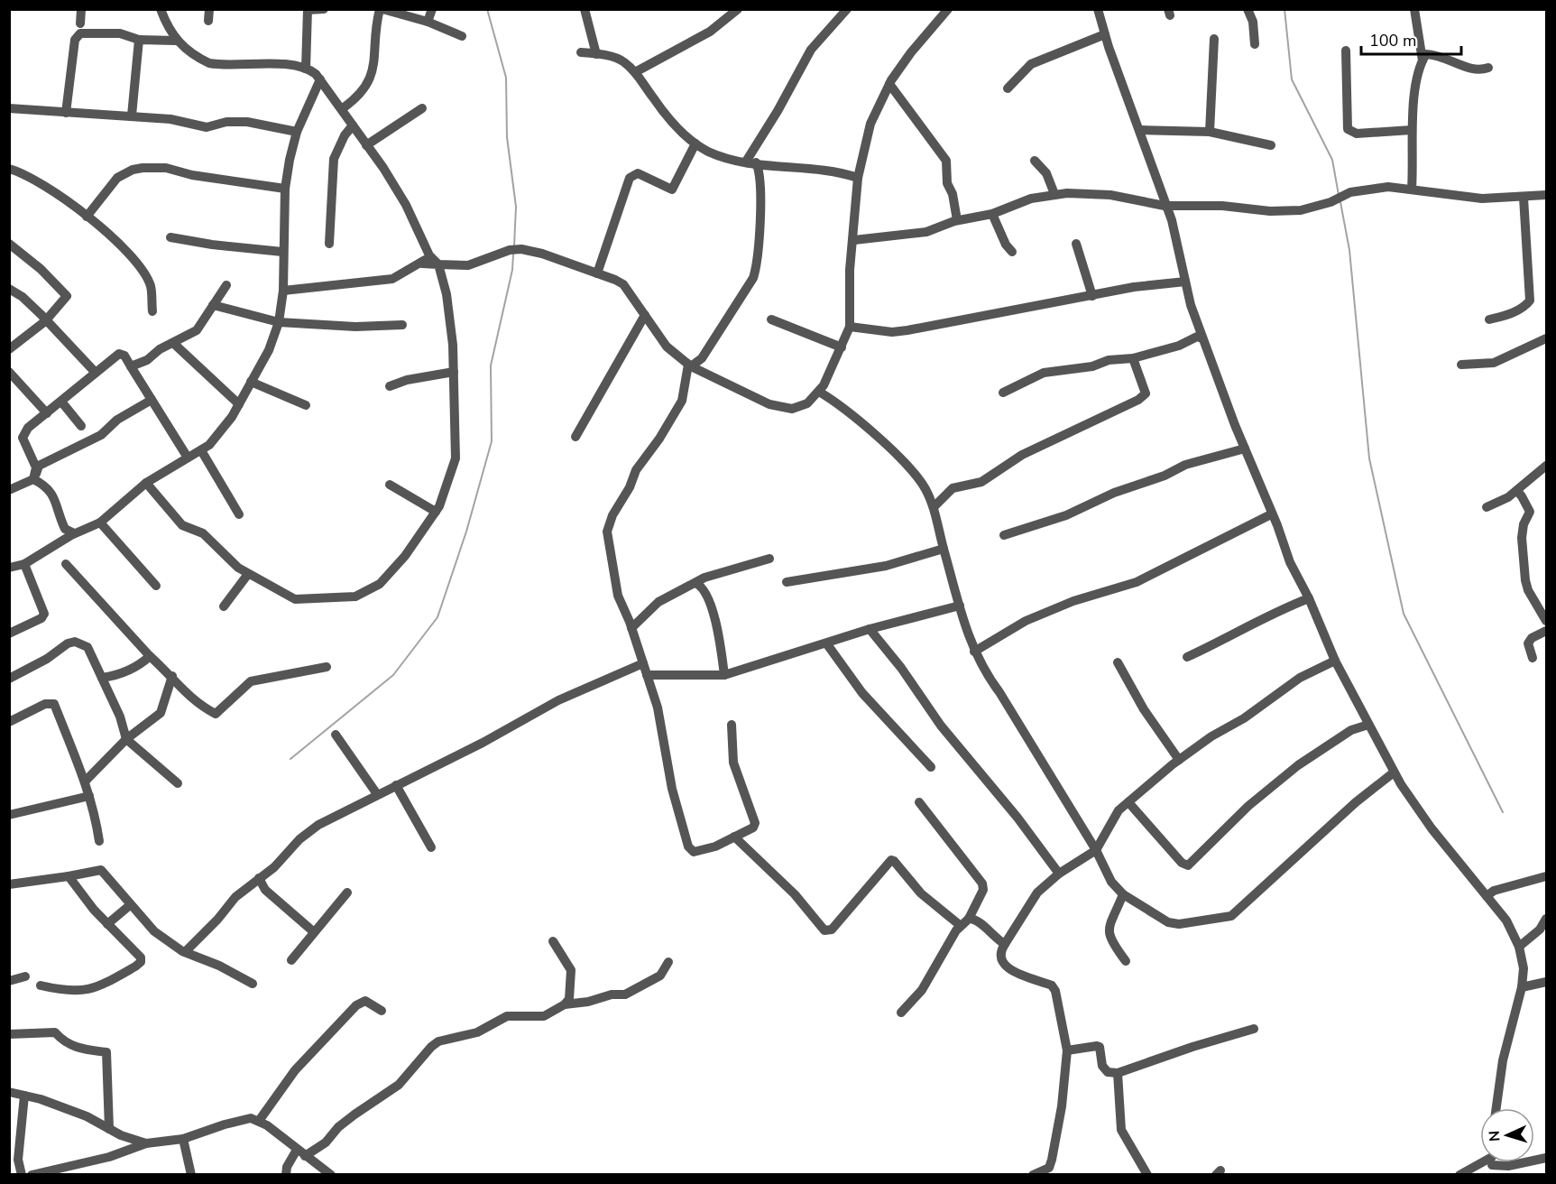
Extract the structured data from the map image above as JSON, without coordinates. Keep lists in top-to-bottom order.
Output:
{
  "scale_bar": "100 m",
  "north": "left"
}
